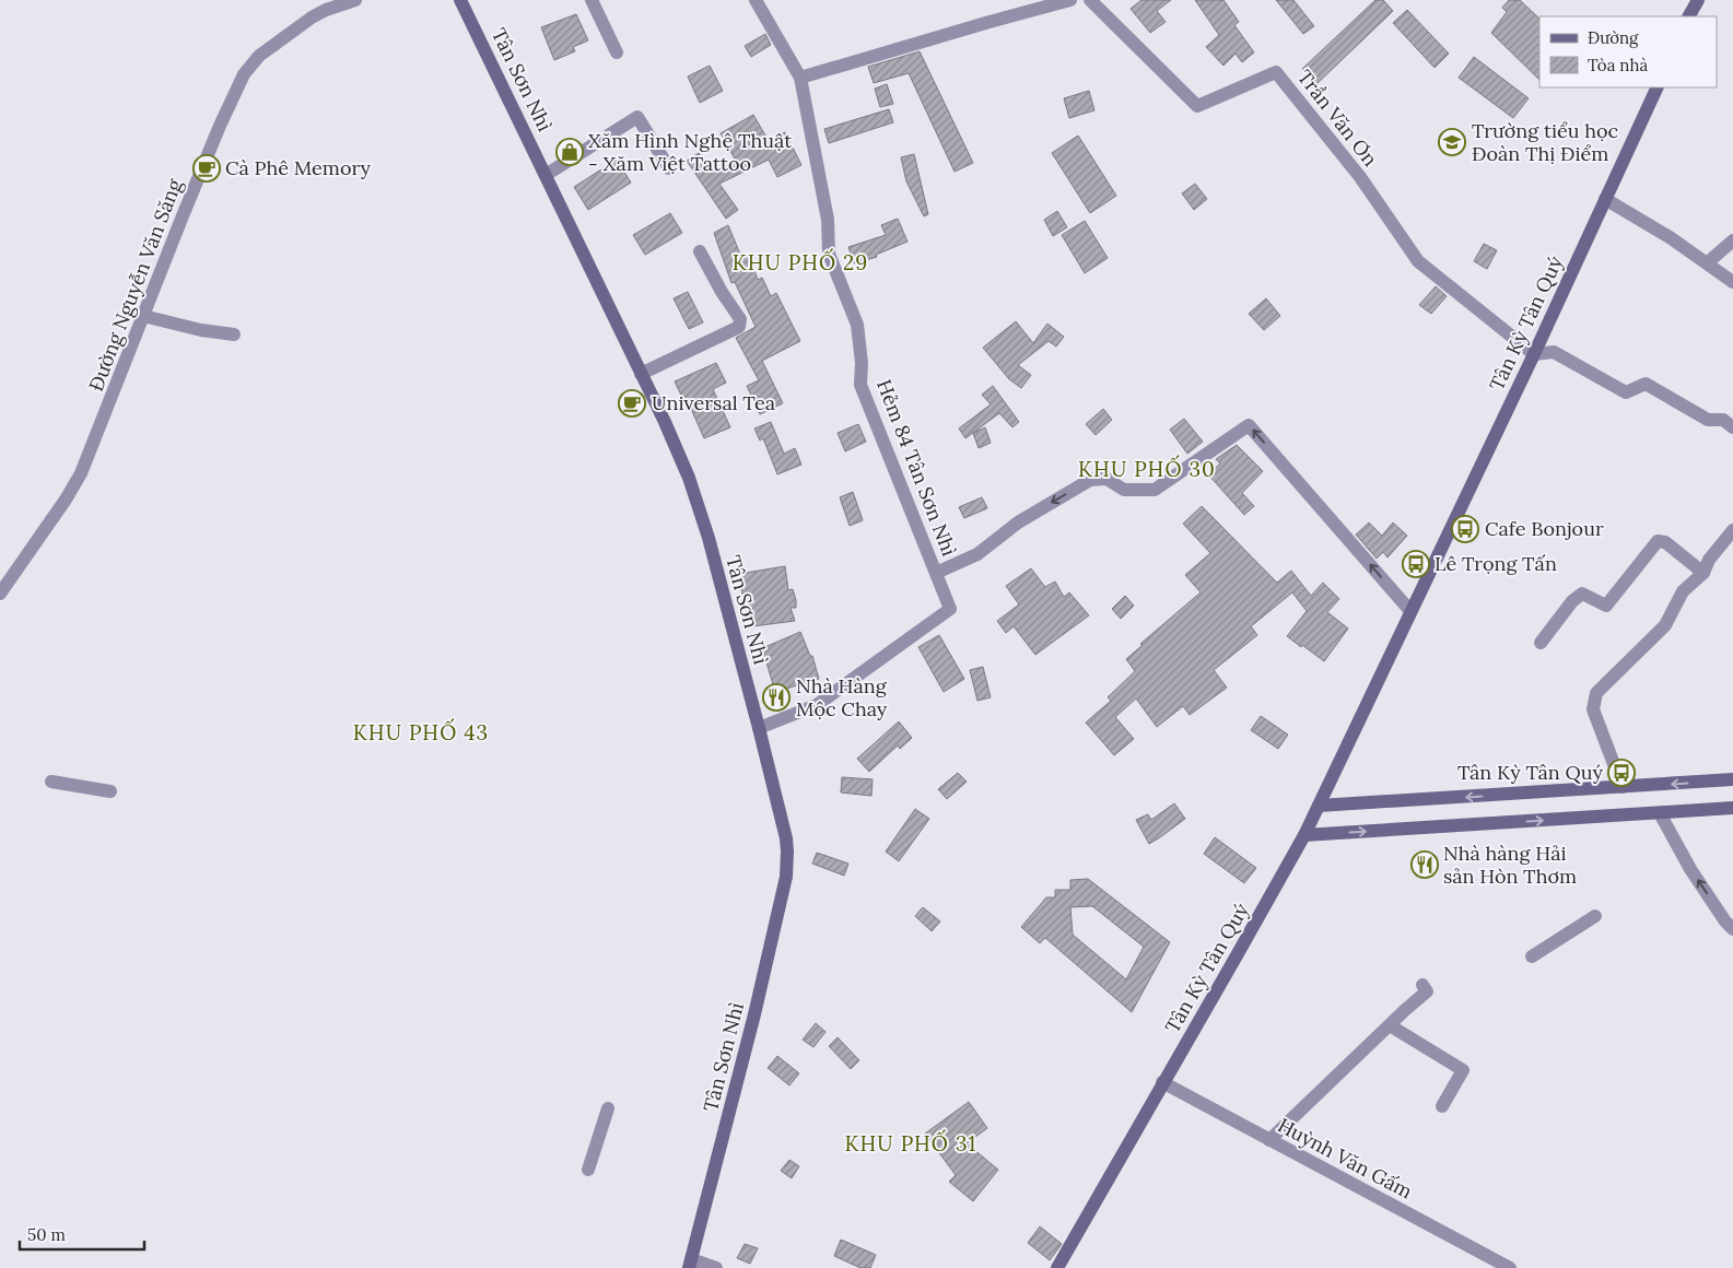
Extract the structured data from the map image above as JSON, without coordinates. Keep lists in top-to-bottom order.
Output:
{
  "streets": {
    "main road": ["Tân Sơn Nhì", "Tân Kỳ Tân Quý"],
    "street": [
      "Trần Văn Ơn",
      "Đường Nguyễn Văn Săng",
      "Hẻm 84 Tân Sơn Nhì",
      "Huỳnh Văn Gấm"
    ]
  },
  "crossings": [
    ["Tân Sơn Nhì", "Hẻm 84 Tân Sơn Nhì"],
    ["Trần Văn Ơn", "Tân Kỳ Tân Quý"],
    ["Tân Kỳ Tân Quý", "Huỳnh Văn Gấm"]
  ],
  "districts": [
    "KHU PHỐ 29",
    "KHU PHỐ 30",
    "KHU PHỐ 43",
    "KHU PHỐ 31"
  ],
  "places": {
    "school or university": ["Trường tiểu học Đoàn Thị Điểm"],
    "shop": ["Xăm Hình Nghệ Thuật - Xăm Việt Tattoo"],
    "cafe": ["Cà Phê Memory", "Universal Tea"],
    "bus stop": ["Cafe Bonjour", "Lê Trọng Tấn", "Tân Kỳ Tân Quý"],
    "restaurant": ["Nhà Hàng Mộc Chay", "Nhà hàng Hải sản Hòn Thơm"]
  },
  "legend": ["Đường", "Tòa nhà"],
  "scale_bar": "50 m"
}
